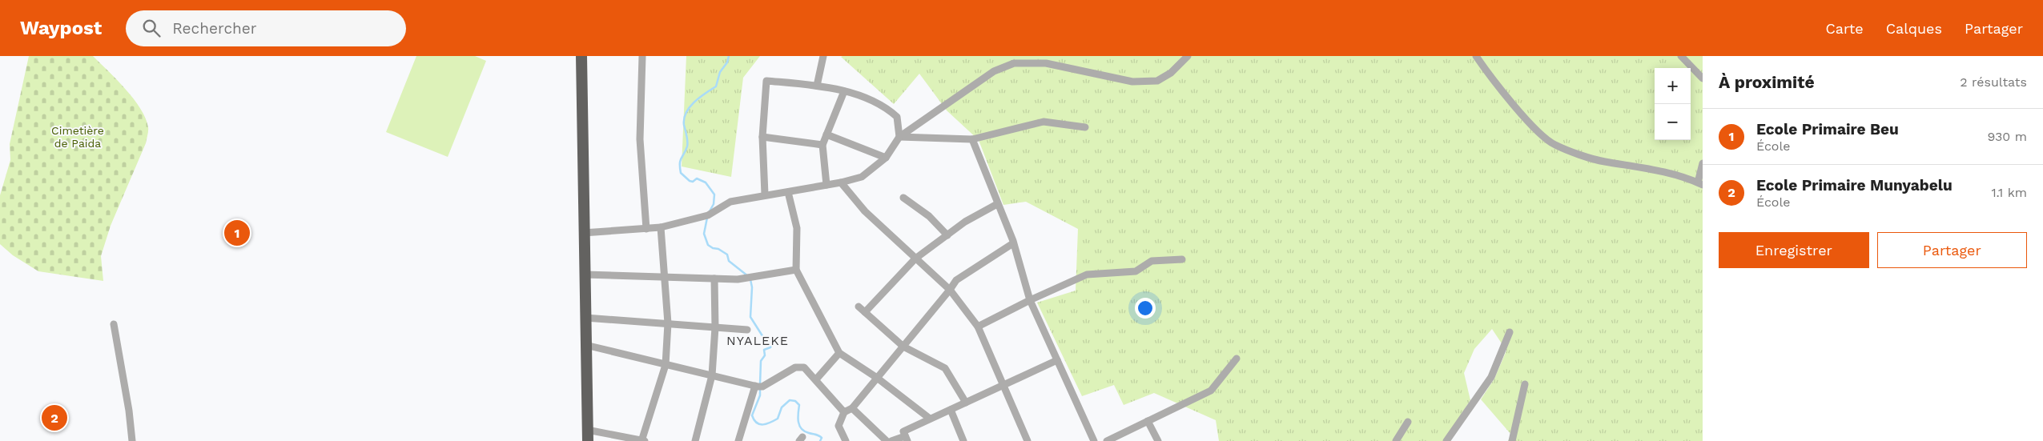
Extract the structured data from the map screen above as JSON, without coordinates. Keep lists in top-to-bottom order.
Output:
{
  "districts": ["NYALEKE"],
  "parks": ["Cimetière de Paida"],
  "page": {
    "header": "Waypost",
    "search": "Rechercher",
    "nav": ["Carte", "Calques", "Partager"],
    "heading": ["À proximité", "2 résultats"],
    "map_buttons": ["+", "−"],
    "list": [
      {
        "mark": "1",
        "name": "Ecole Primaire Beu",
        "note": "École",
        "value": "930 m"
      },
      {
        "mark": "2",
        "name": "Ecole Primaire Munyabelu",
        "note": "École",
        "value": "1.1 km"
      }
    ],
    "pins": ["1", "2"],
    "buttons": ["Enregistrer", "Partager"]
  }
}
